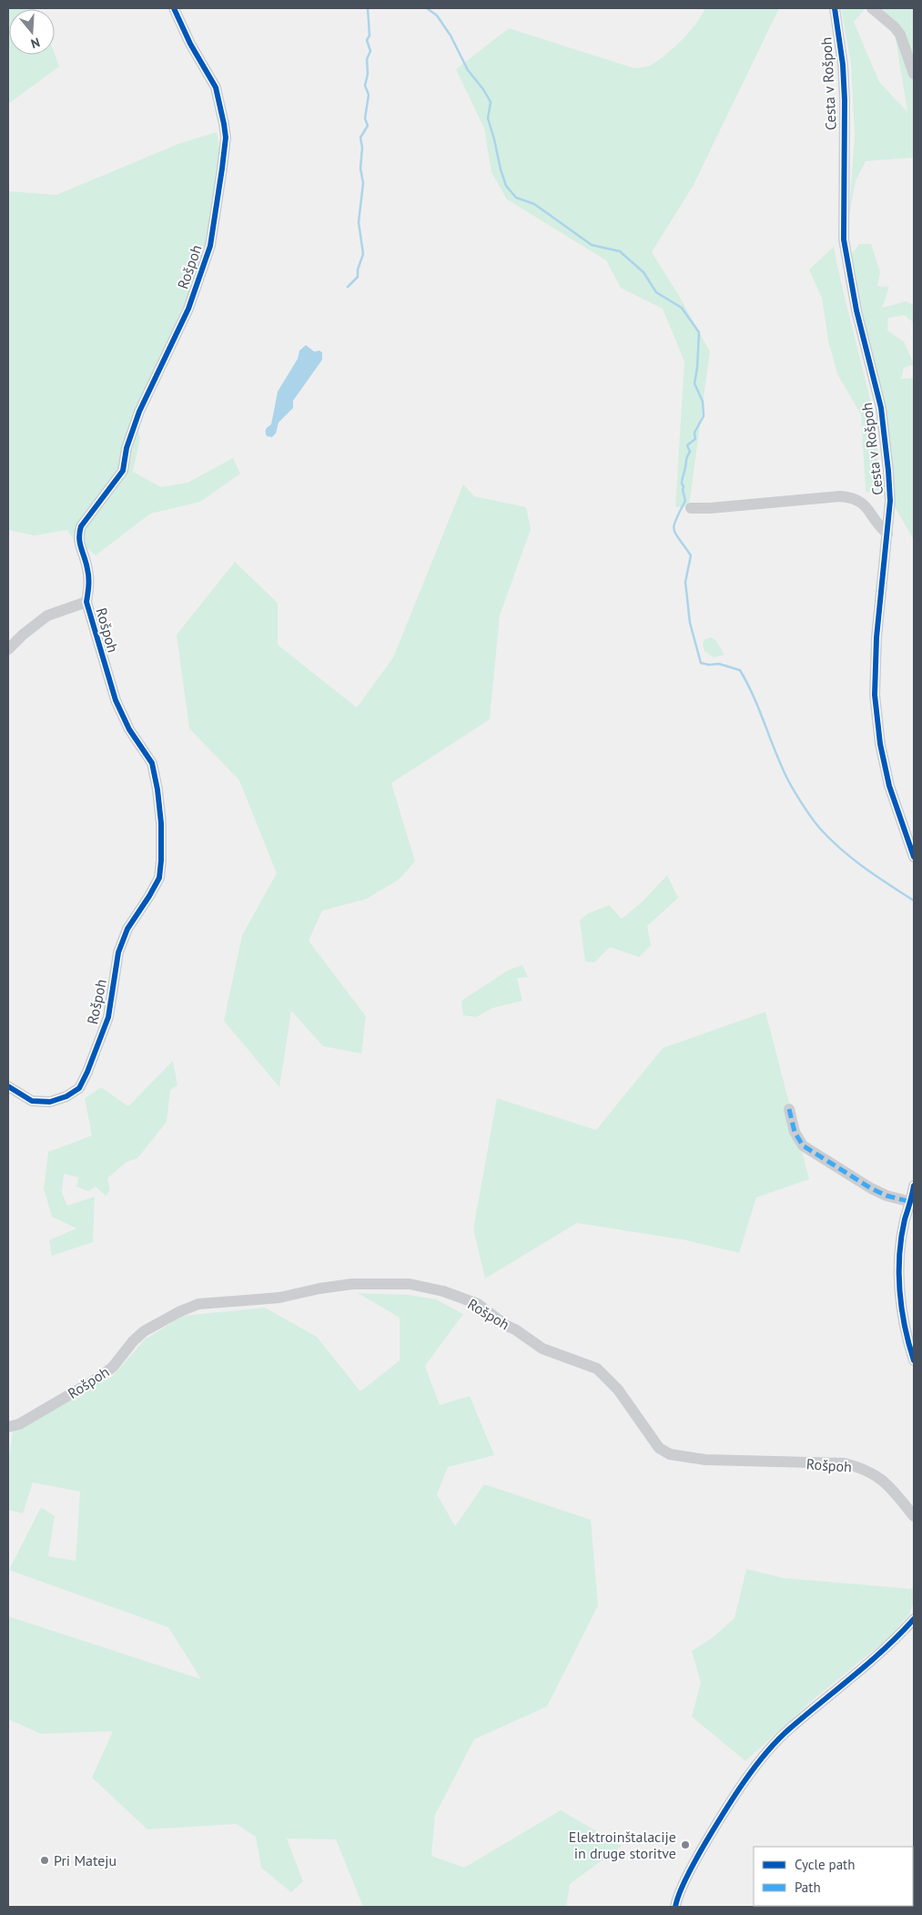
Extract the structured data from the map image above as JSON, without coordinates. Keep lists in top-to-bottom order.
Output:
{
  "streets": {
    "street": ["Cesta v Rošpoh", "Rošpoh"]
  },
  "places": ["Elektroinštalacije in druge storitve", "Pri Mateju"],
  "legend": ["Cycle path", "Path"],
  "north": "bottom"
}
